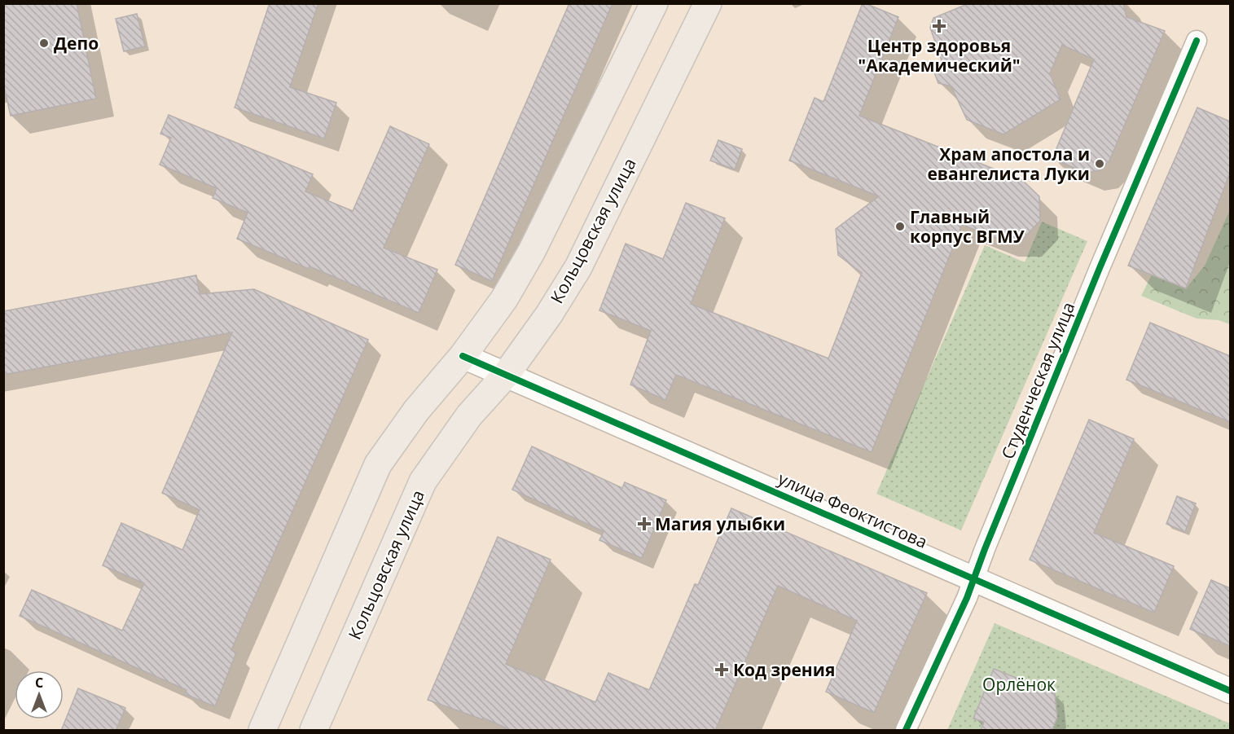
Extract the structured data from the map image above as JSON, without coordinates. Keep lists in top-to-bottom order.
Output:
{
  "streets": {
    "main road": ["Кольцовская улица"],
    "street": ["Студенческая улица", "улица Феоктистова"]
  },
  "crossings": [
    ["Кольцовская улица", "улица Феоктистова"],
    ["Студенческая улица", "улица Феоктистова"]
  ],
  "parks": ["Орлёнок"],
  "places": {
    "health": ["Центр здоровья \"Академический\"", "Магия улыбки", "Код зрения"],
    "other": ["Депо", "Храм апостола и евангелиста Луки", "Главный корпус ВГМУ"]
  },
  "north": "top"
}
